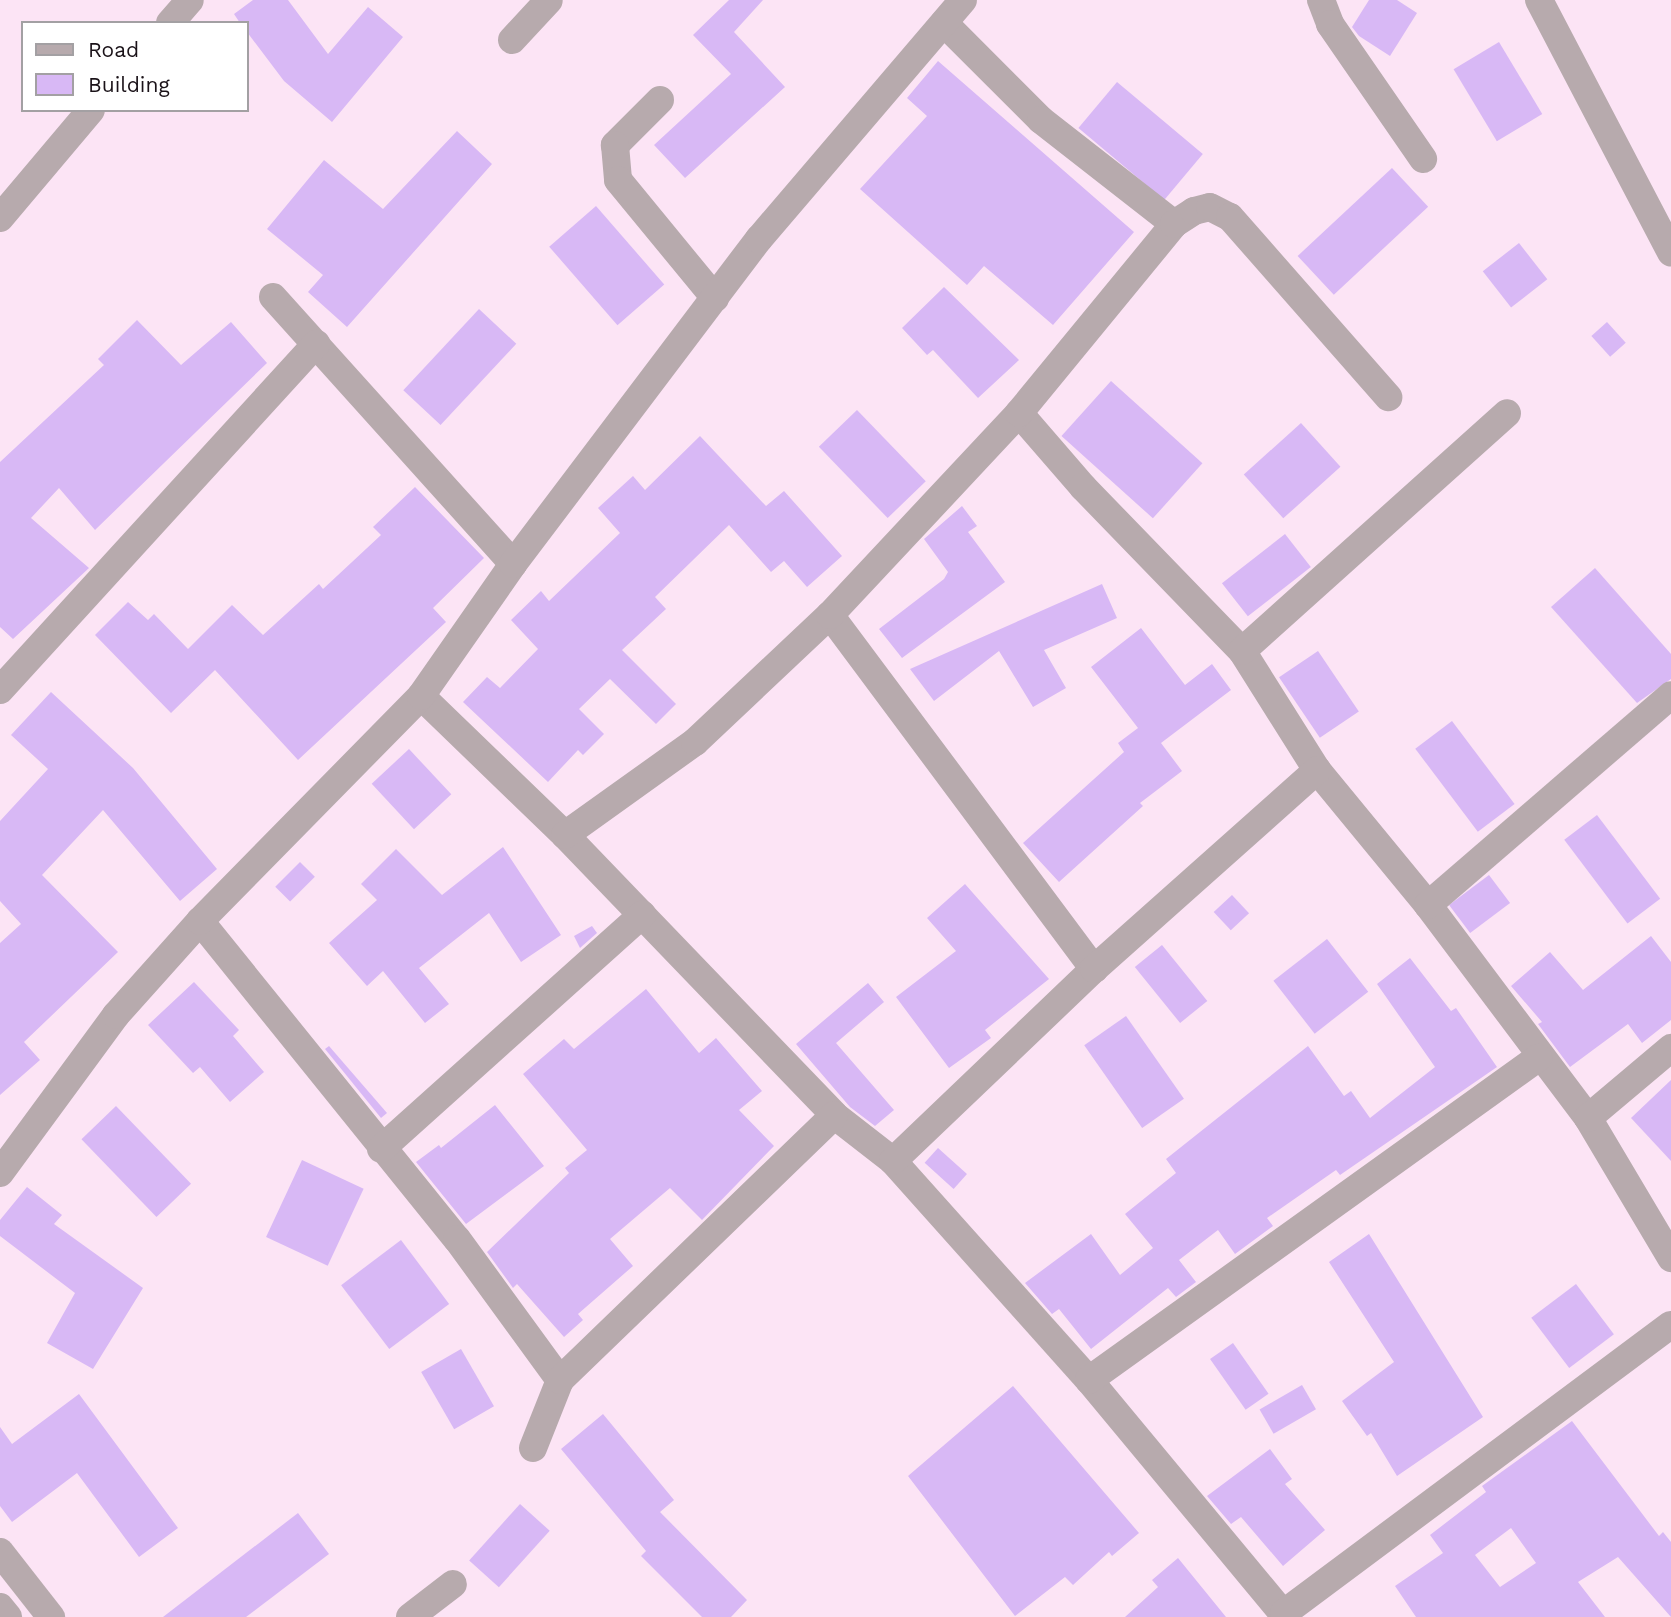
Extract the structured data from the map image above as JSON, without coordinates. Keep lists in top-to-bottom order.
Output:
{
  "legend": ["Road", "Building"]
}
